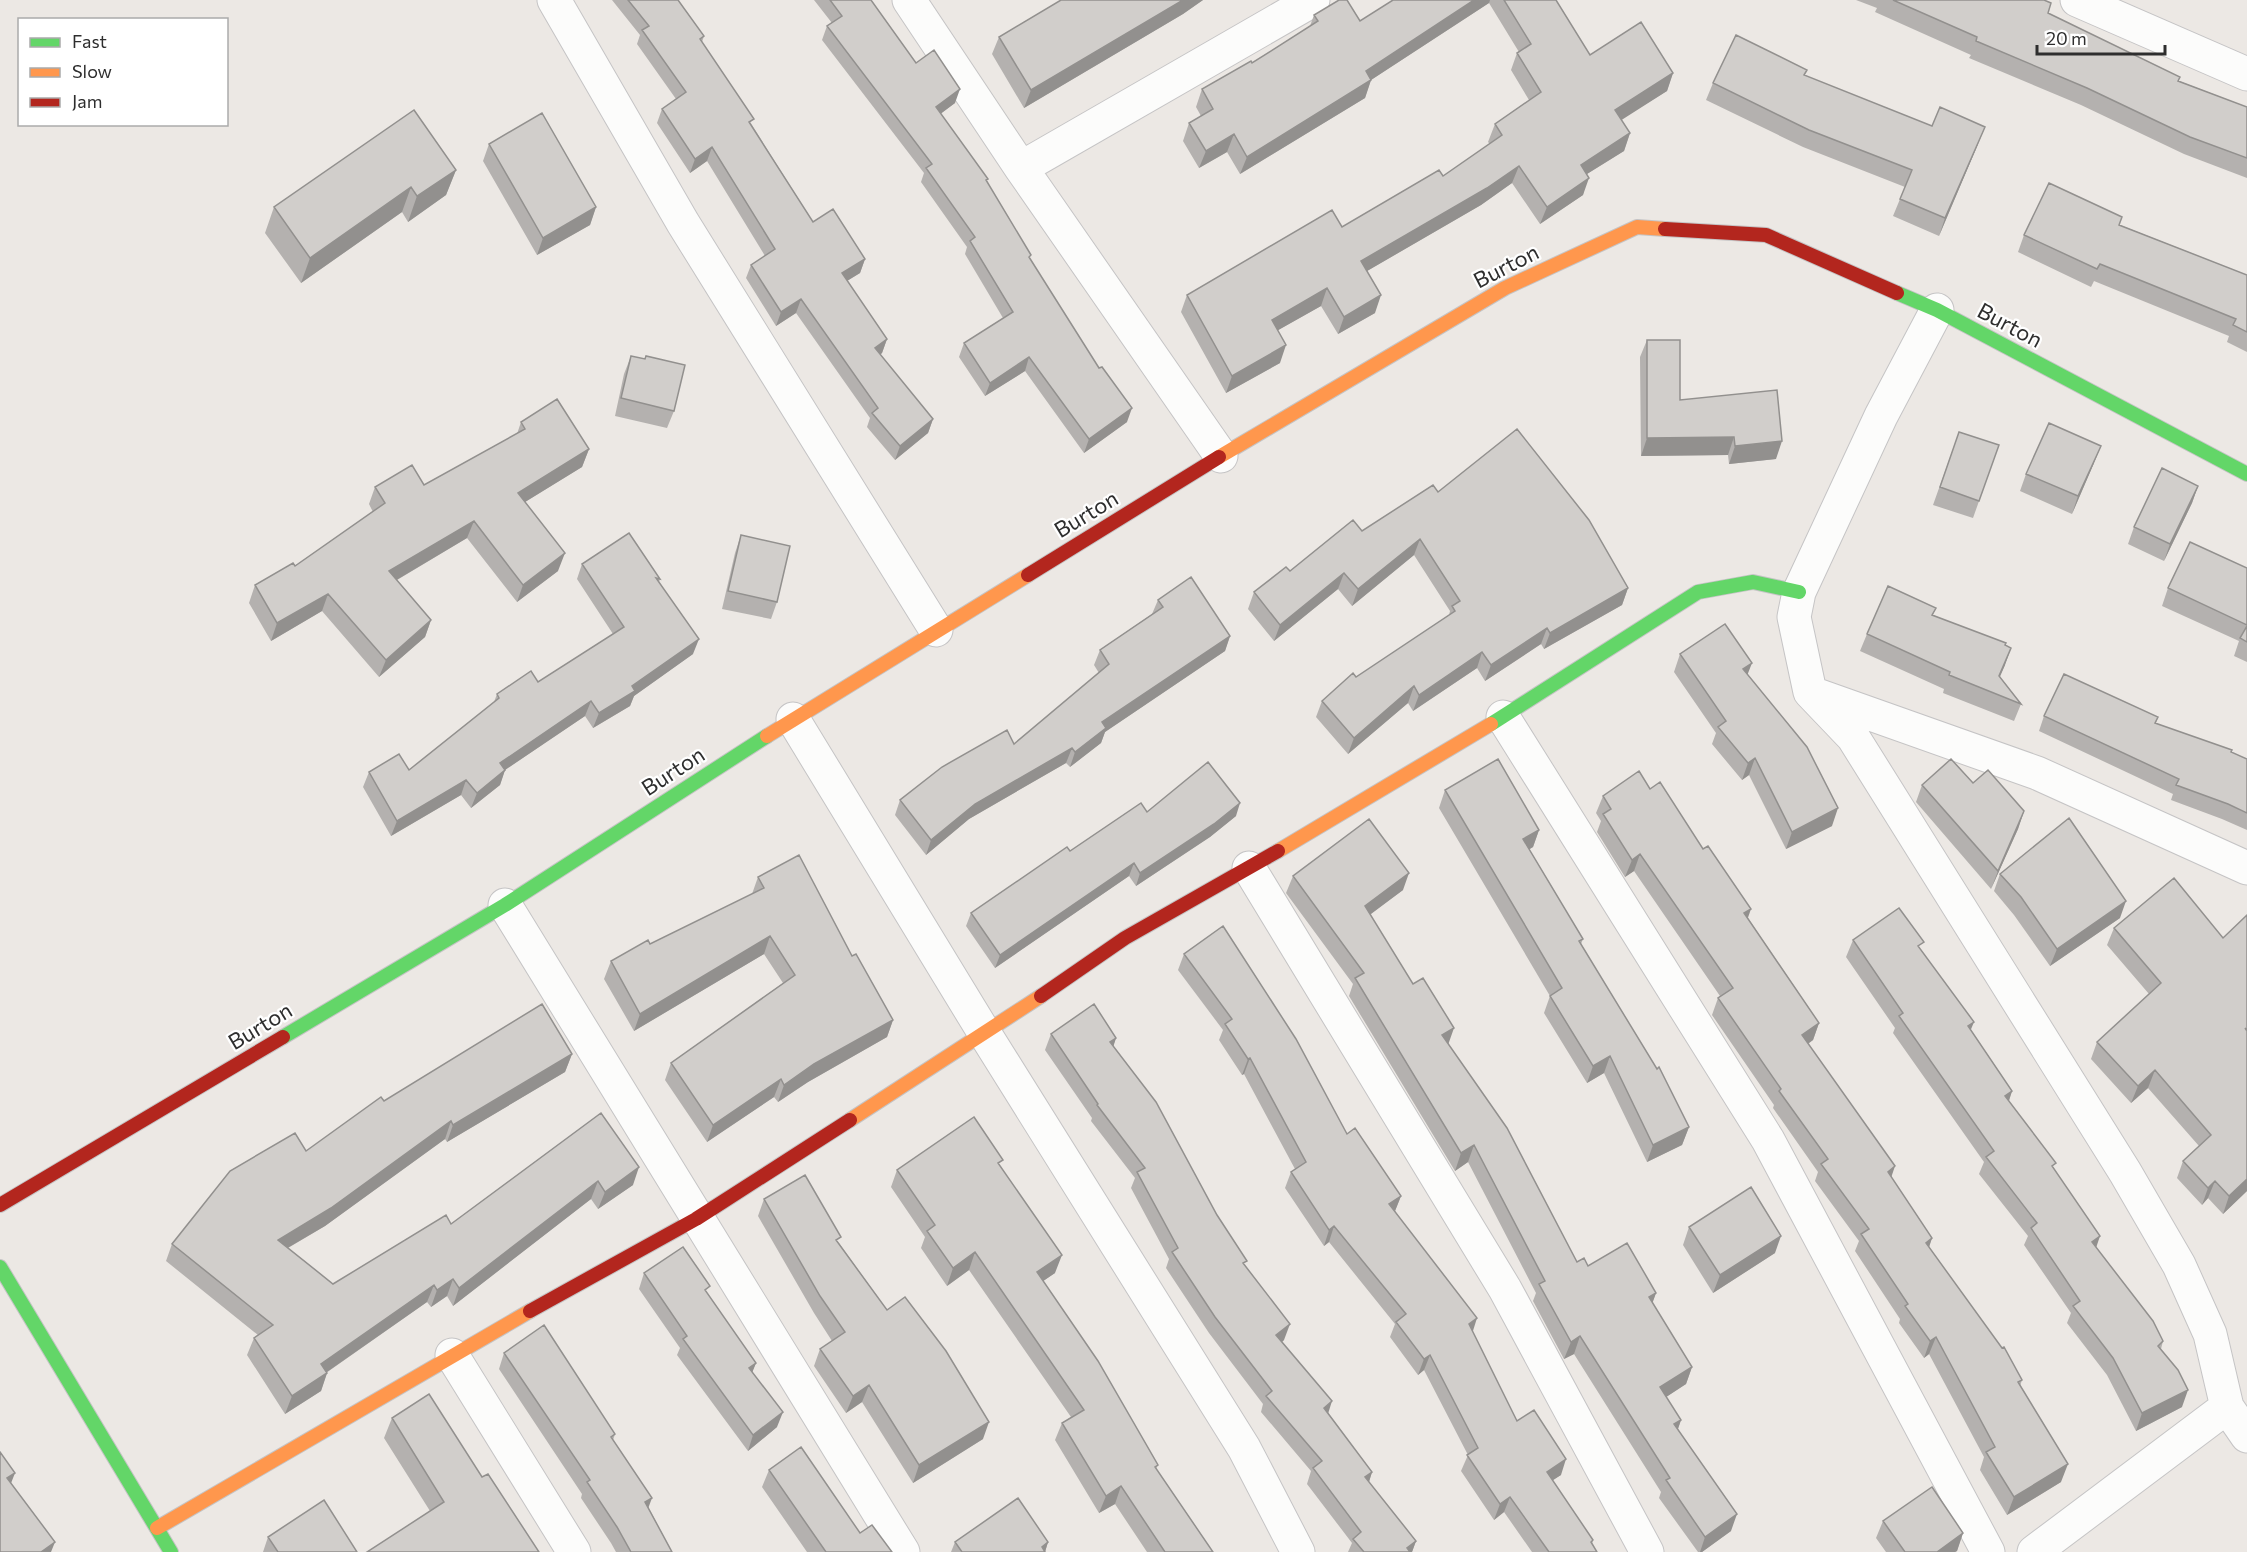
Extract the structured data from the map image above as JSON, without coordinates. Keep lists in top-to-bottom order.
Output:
{
  "streets": {
    "street": ["Burton"]
  },
  "legend": ["Fast", "Slow", "Jam"],
  "scale_bar": "20 m"
}
